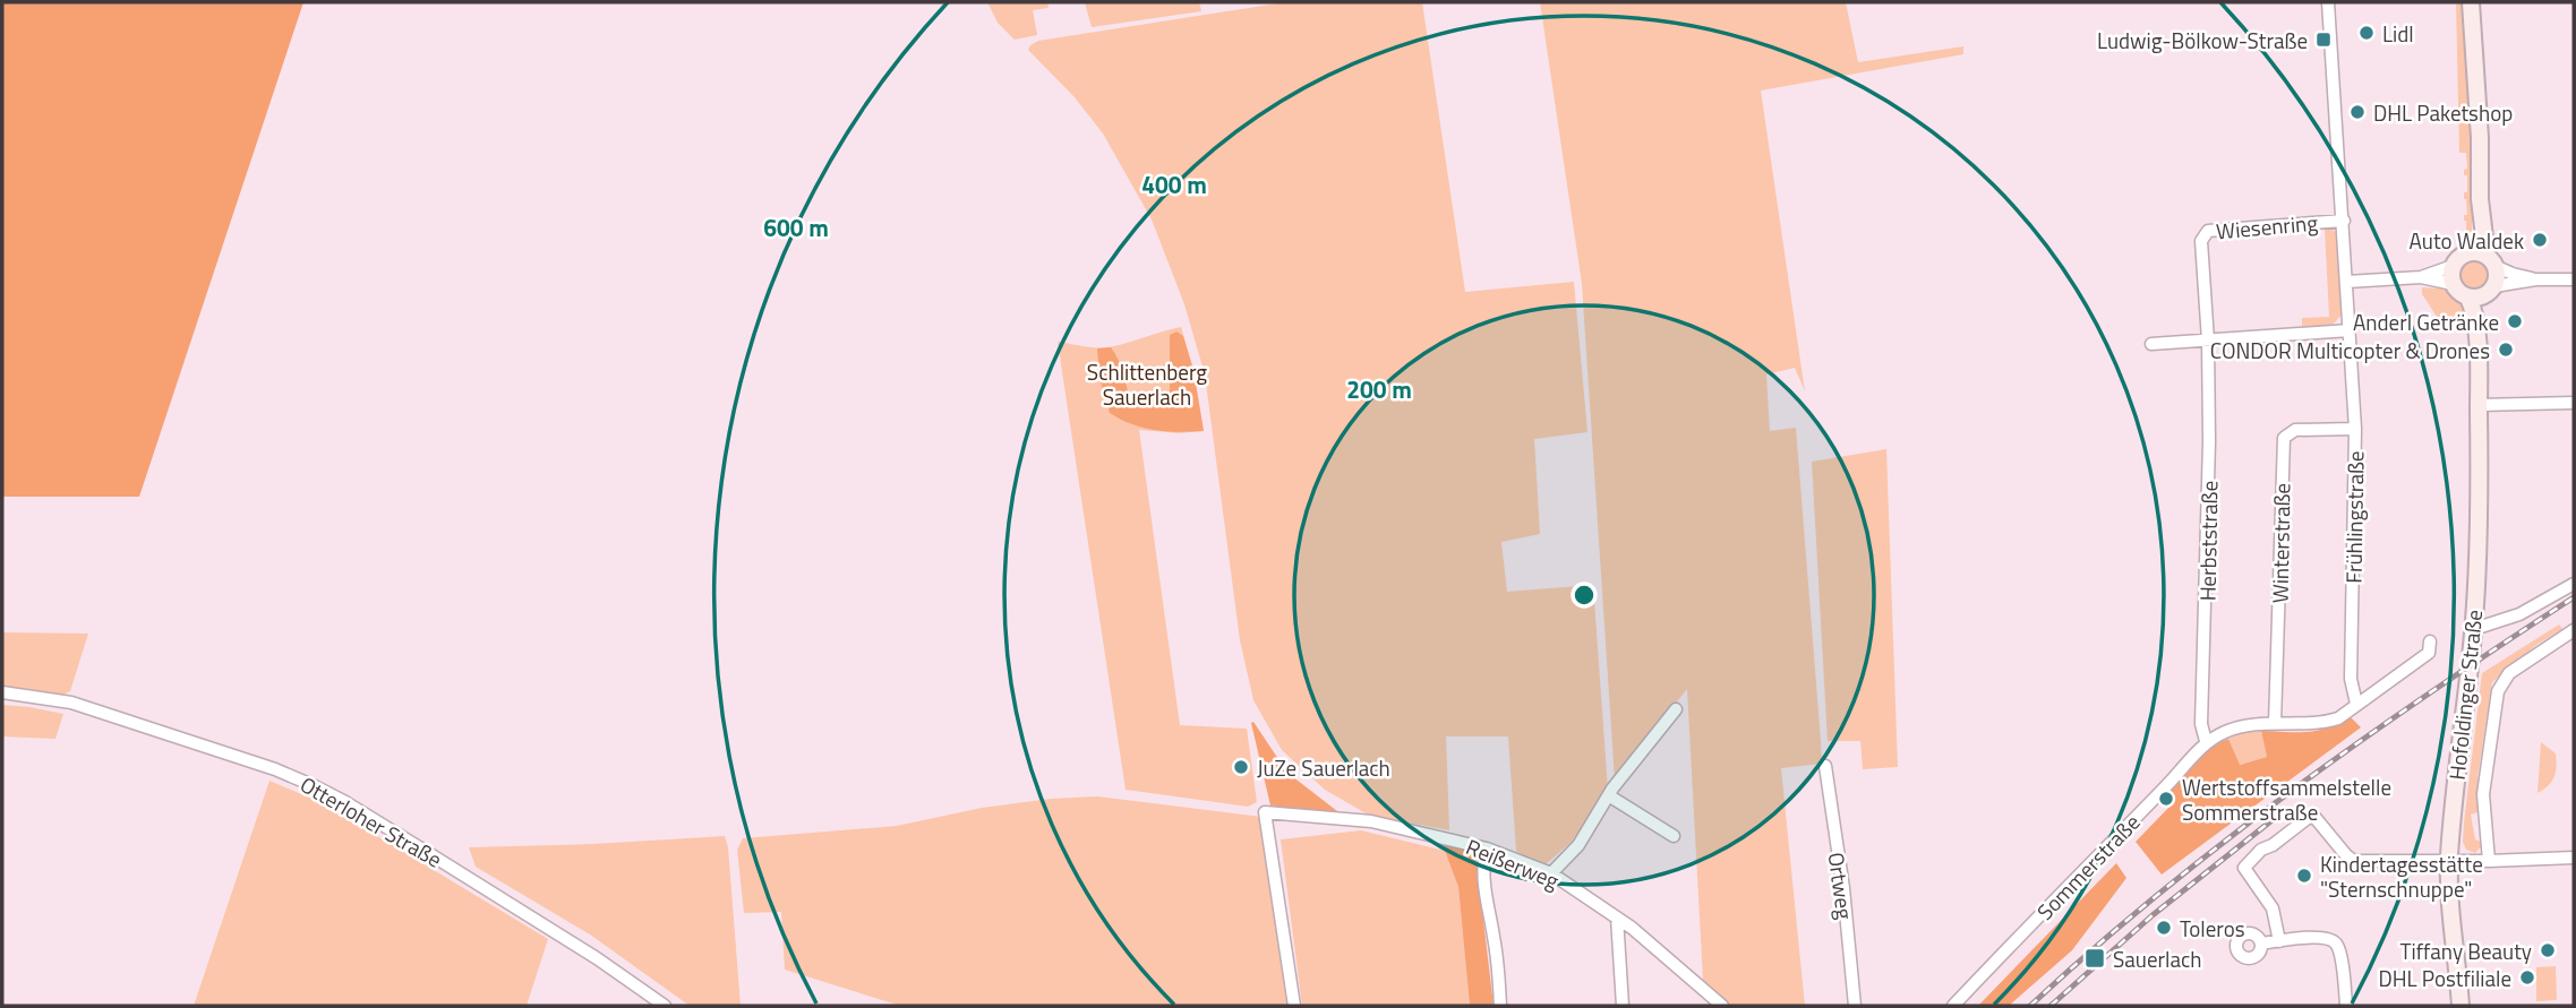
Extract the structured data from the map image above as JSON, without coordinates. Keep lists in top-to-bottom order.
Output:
{
  "streets": {
    "main road": ["Hofoldinger Straße"],
    "street": [
      "Wiesenring",
      "Frühlingstraße",
      "Herbststraße",
      "Winterstraße",
      "Otterloher Straße",
      "Reißerweg",
      "Sommerstraße",
      "Ortweg"
    ]
  },
  "crossings": [
    ["Wiesenring", "Herbststraße"],
    ["Frühlingstraße", "Winterstraße"],
    ["Frühlingstraße", "Sommerstraße"],
    ["Herbststraße", "Sommerstraße"],
    ["Winterstraße", "Sommerstraße"]
  ],
  "parks": ["Schlittenberg Sauerlach"],
  "places": {
    "other": [
      "Lidl",
      "DHL Paketshop",
      "Auto Waldek",
      "Anderl Getränke",
      "CONDOR Multicopter & Drones",
      "JuZe Sauerlach",
      "Wertstoffsammelstelle Sommerstraße",
      "Kindertagesstätte \"Sternschnuppe\"",
      "Toleros",
      "Tiffany Beauty",
      "DHL Postfiliale"
    ],
    "transit": ["Ludwig-Bölkow-Straße", "Sauerlach"]
  },
  "rings": ["400 m", "600 m", "200 m"]
}
